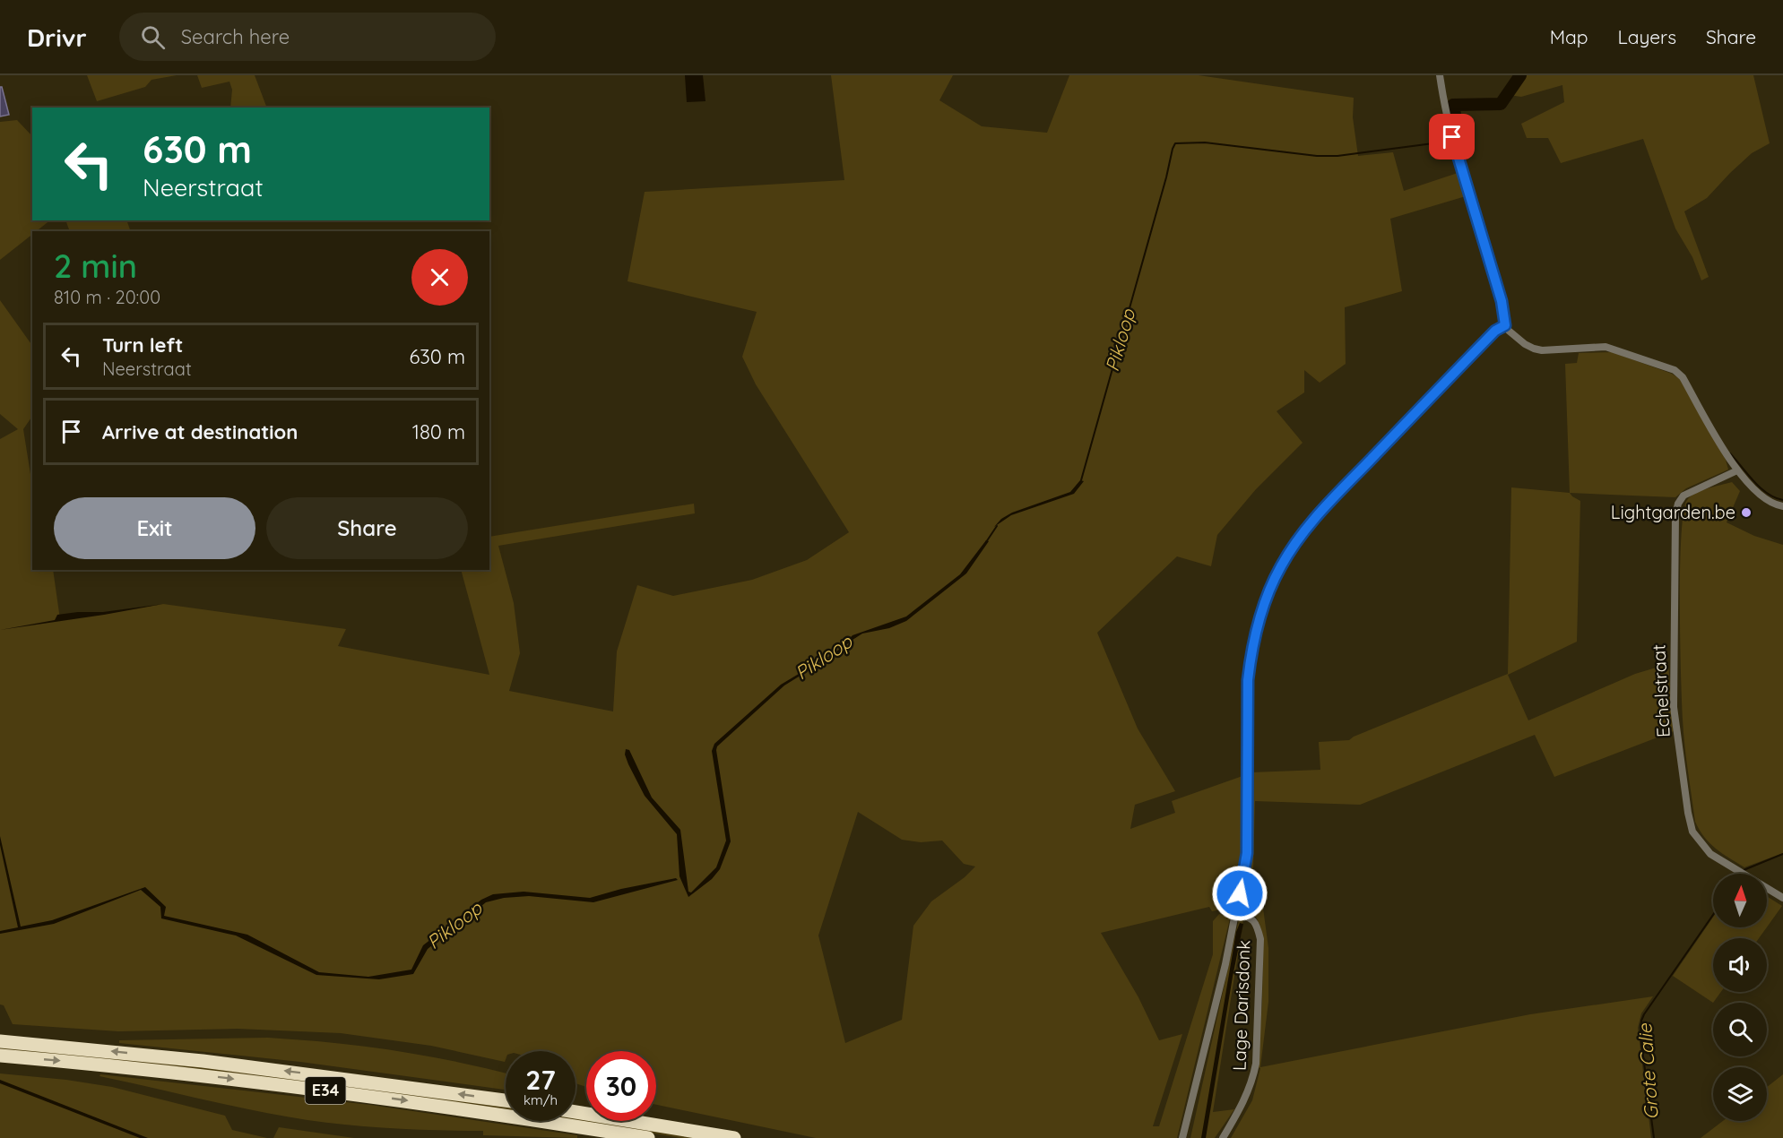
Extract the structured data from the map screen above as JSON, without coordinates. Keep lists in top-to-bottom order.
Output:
{
  "streets": {
    "highway": ["E34"],
    "street": ["Echelstraat", "Lage Darisdonk"]
  },
  "water": ["Pikloop", "Grote Calie"],
  "places": ["Lightgarden.be"],
  "north": "top",
  "page": {
    "header": "Drivr",
    "search": "Search here",
    "nav": ["Map", "Layers", "Share"],
    "turn": ["630 m", "Neerstraat"],
    "heading": ["2 min", "810 m · 20:00"],
    "list": [
      {
        "name": "Turn left",
        "note": "Neerstraat",
        "value": "630 m"
      },
      {
        "name": "Arrive at destination",
        "value": "180 m"
      }
    ],
    "buttons": ["Exit", "Share"],
    "speed": "27 km/h",
    "limit": "30"
  }
}
